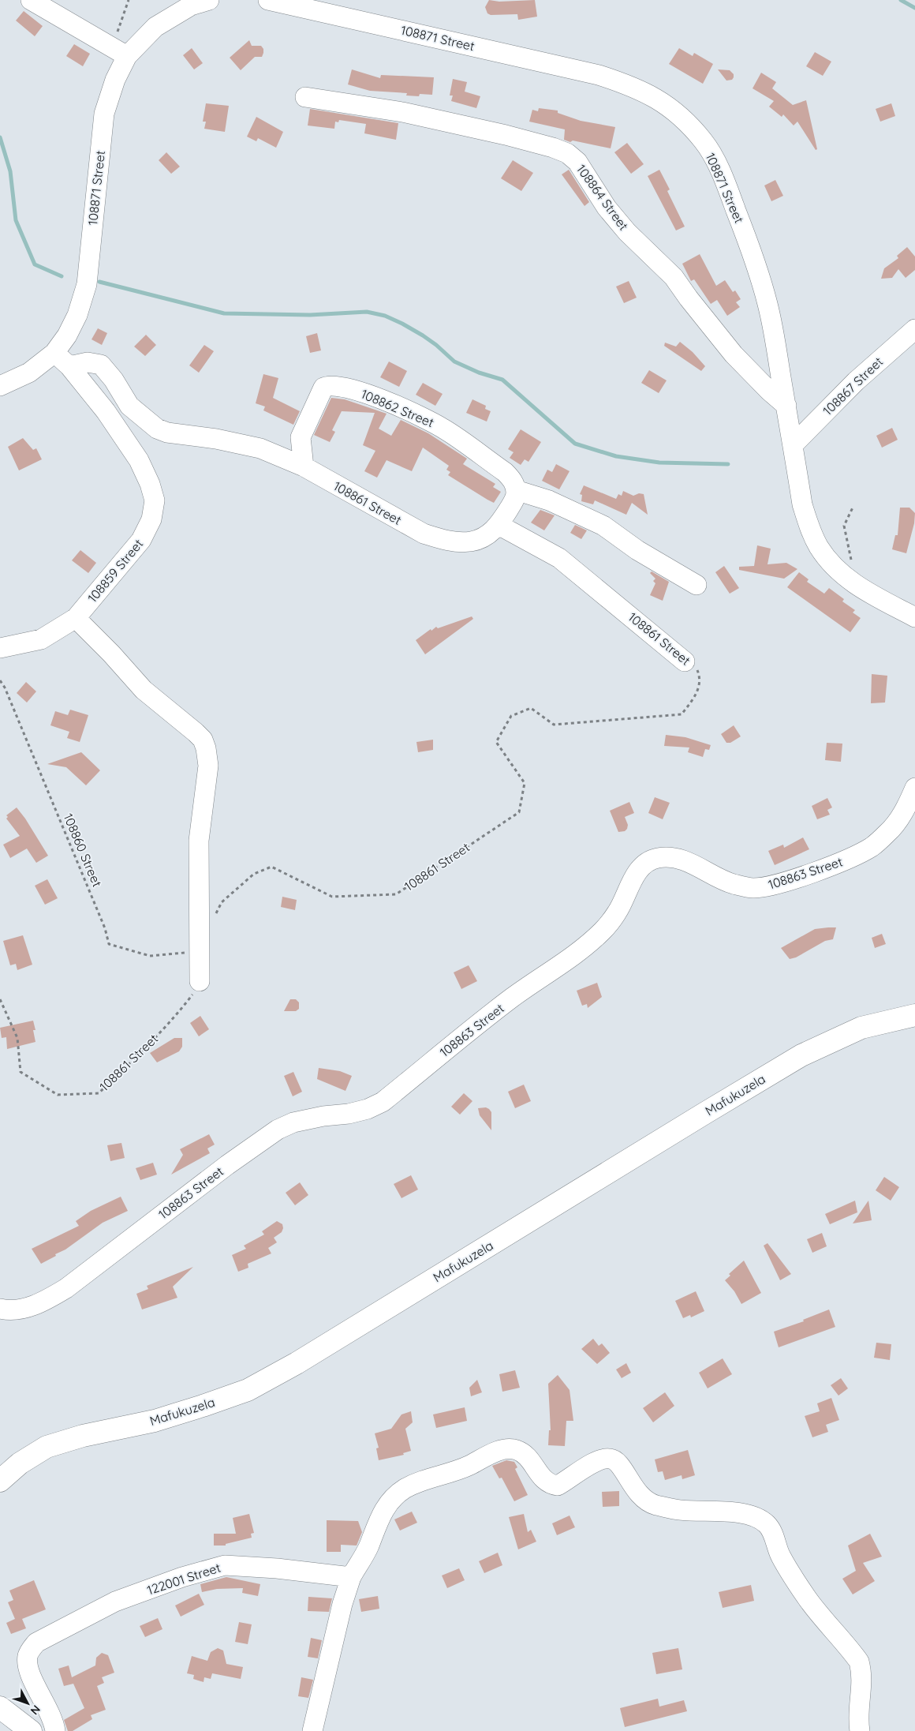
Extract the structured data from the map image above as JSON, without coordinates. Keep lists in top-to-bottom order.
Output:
{
  "streets": {
    "main road": ["Mafukuzela"],
    "street": [
      "108871 Street",
      "108864 Street",
      "108867 Street",
      "108862 Street",
      "108861 Street",
      "108859 Street",
      "108863 Street",
      "122001 Street"
    ],
    "path": ["108860 Street"]
  },
  "crossings": [
    ["108871 Street", "108864 Street"],
    ["108871 Street", "108867 Street"],
    ["108871 Street", "108859 Street"],
    ["108862 Street", "108861 Street"],
    ["108861 Street", "108859 Street"]
  ],
  "north": "bottom right"
}
